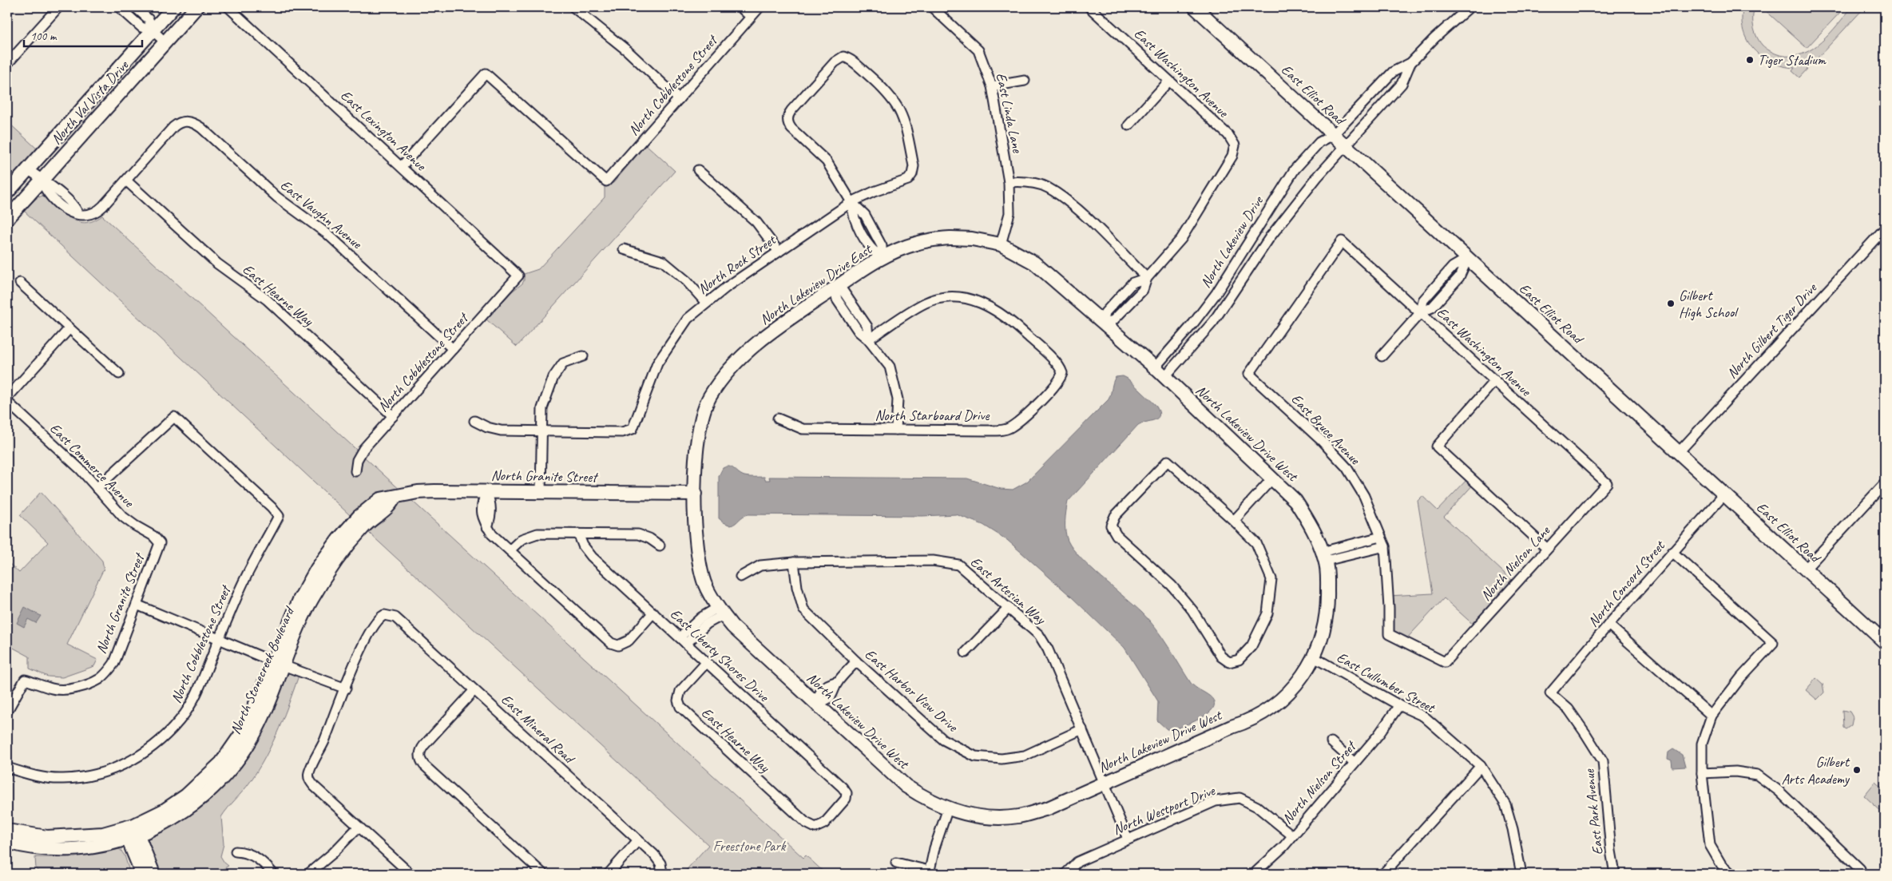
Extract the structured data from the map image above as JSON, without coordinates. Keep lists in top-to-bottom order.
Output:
{
  "streets": {
    "street": [
      "East Washington Avenue",
      "North Cobblestone Street",
      "East Elliot Road",
      "North Val Vista Drive",
      "East Linda Lane",
      "East Lexington Avenue",
      "East Vaughn Avenue",
      "North Lakeview Drive",
      "North Rock Street",
      "North Lakeview Drive East",
      "East Hearne Way",
      "North Gilbert Tiger Drive",
      "North Starboard Drive",
      "East Bruce Avenue",
      "North Lakeview Drive West",
      "East Commerce Avenue",
      "North Granite Street",
      "North Nielson Lane",
      "North Concord Street",
      "East Artesian Way",
      "East Liberty Shores Drive",
      "North Stonecreek Boulevard",
      "East Cullumber Street",
      "East Harbor View Drive",
      "East Mineral Road",
      "North Nielson Street",
      "North Westport Drive",
      "East Park Avenue"
    ]
  },
  "crossings": [
    ["East Washington Avenue", "East Bruce Avenue"],
    ["East Washington Avenue", "North Nielson Lane"],
    ["North Cobblestone Street", "East Lexington Avenue"],
    ["North Cobblestone Street", "East Vaughn Avenue"],
    ["North Cobblestone Street", "East Hearne Way"],
    ["North Cobblestone Street", "East Commerce Avenue"],
    ["East Elliot Road", "North Lakeview Drive"],
    ["East Elliot Road", "North Gilbert Tiger Drive"],
    ["East Elliot Road", "North Concord Street"],
    ["East Linda Lane", "North Lakeview Drive East"],
    ["East Vaughn Avenue", "East Hearne Way"],
    ["North Lakeview Drive", "North Lakeview Drive East"],
    ["North Lakeview Drive", "North Lakeview Drive West"],
    ["North Lakeview Drive East", "North Lakeview Drive West"],
    ["North Lakeview Drive East", "North Granite Street"],
    ["East Hearne Way", "East Liberty Shores Drive"],
    ["East Bruce Avenue", "North Nielson Lane"],
    ["North Lakeview Drive West", "East Artesian Way"],
    ["North Lakeview Drive West", "East Cullumber Street"],
    ["East Commerce Avenue", "North Granite Street"],
    ["North Granite Street", "North Stonecreek Boulevard"],
    ["North Concord Street", "East Park Avenue"],
    ["East Artesian Way", "East Harbor View Drive"],
    ["East Artesian Way", "North Westport Drive"],
    ["East Cullumber Street", "North Nielson Street"],
    ["North Nielson Street", "North Westport Drive"]
  ],
  "parks": ["Freestone Park"],
  "places": ["Tiger Stadium", "Gilbert High School", "Gilbert Arts Academy"],
  "scale_bar": "100 m"
}
